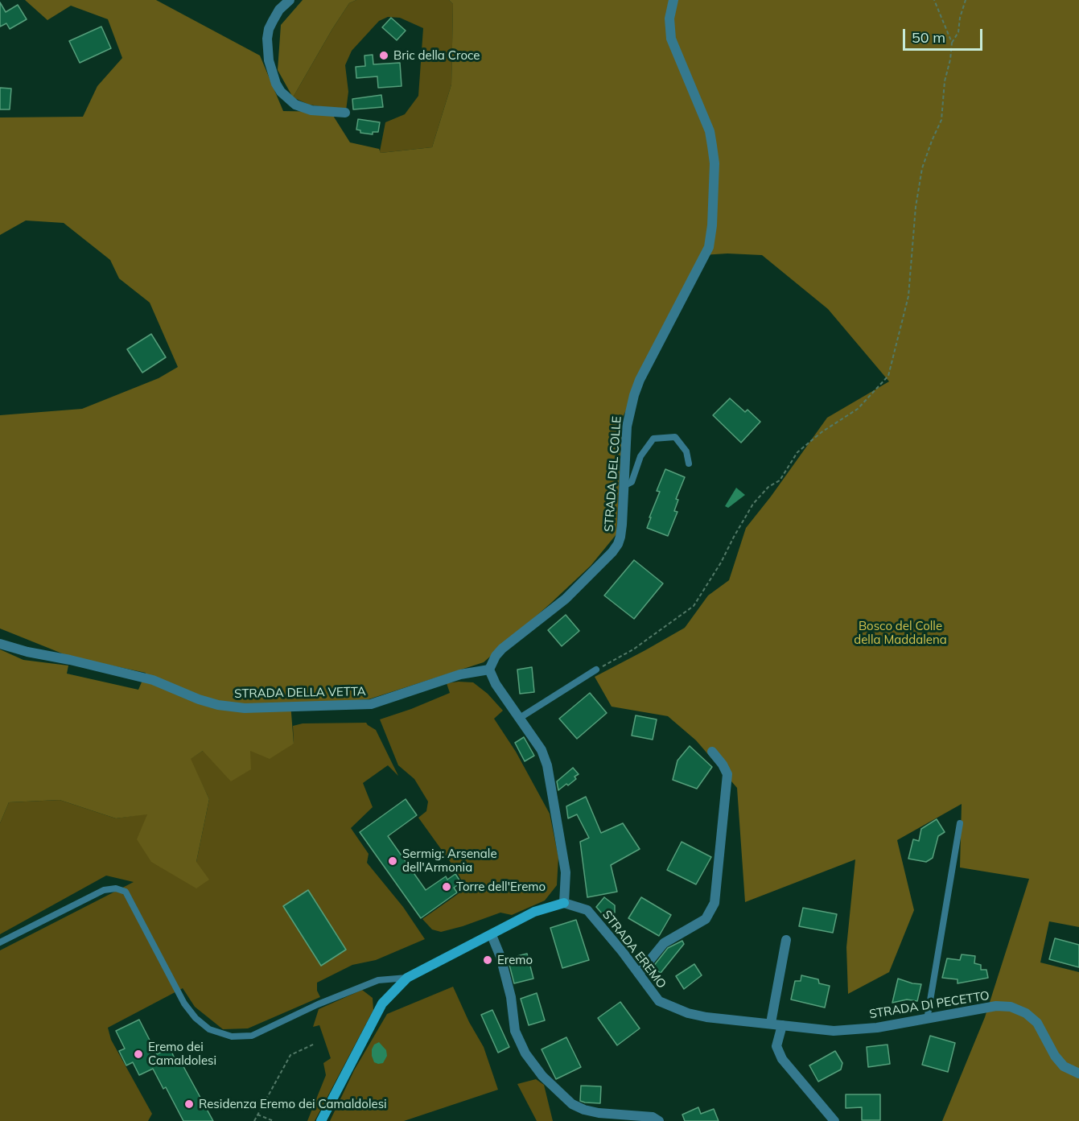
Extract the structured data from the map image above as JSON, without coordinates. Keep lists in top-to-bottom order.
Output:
{
  "streets": {
    "street": [
      "STRADA DEL COLLE",
      "STRADA DELLA VETTA",
      "STRADA EREMO",
      "STRADA DI PECETTO"
    ]
  },
  "crossings": [
    ["STRADA DEL COLLE", "STRADA DELLA VETTA"],
    ["STRADA EREMO", "STRADA DI PECETTO"]
  ],
  "parks": ["Bosco del Colle della Maddalena"],
  "places": [
    "Bric della Croce",
    "Sermig: Arsenale dell'Armonia",
    "Torre dell'Eremo",
    "Eremo",
    "Eremo dei Camaldolesi",
    "Residenza Eremo dei Camaldolesi"
  ],
  "scale_bar": "50 m"
}
